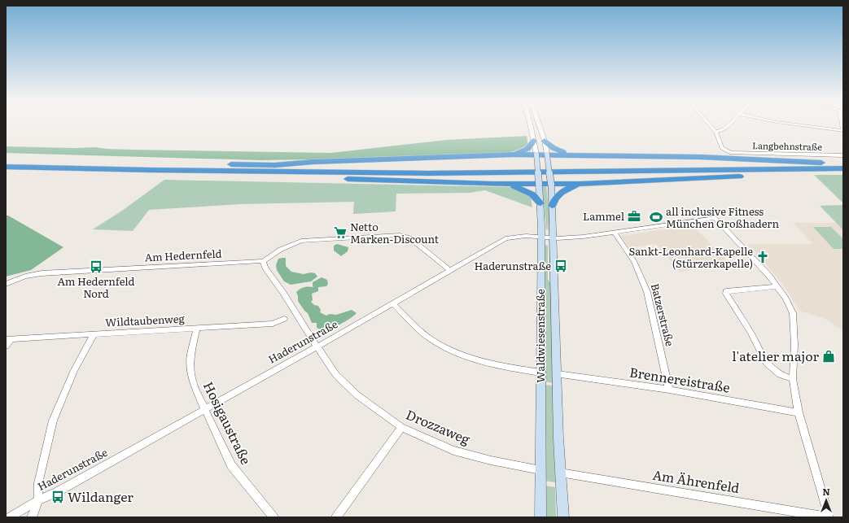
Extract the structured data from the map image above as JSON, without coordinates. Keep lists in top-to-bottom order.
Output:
{
  "streets": {
    "main road": ["Waldwiesenstraße"],
    "street": [
      "Langbehnstraße",
      "Am Hedernfeld",
      "Batzerstraße",
      "Wildtaubenweg",
      "Haderunstraße",
      "Brennereistraße",
      "Hosigaustraße",
      "Drozzaweg",
      "Am Ährenfeld"
    ]
  },
  "crossings": [
    ["Batzerstraße", "Haderunstraße"],
    ["Batzerstraße", "Brennereistraße"],
    ["Wildtaubenweg", "Hosigaustraße"],
    ["Waldwiesenstraße", "Haderunstraße"],
    ["Waldwiesenstraße", "Brennereistraße"],
    ["Waldwiesenstraße", "Drozzaweg"],
    ["Waldwiesenstraße", "Am Ährenfeld"],
    ["Haderunstraße", "Hosigaustraße"],
    ["Haderunstraße", "Drozzaweg"]
  ],
  "places": {
    "office": ["Lammel"],
    "sports": ["all inclusive Fitness München Großhadern"],
    "supermarket": ["Netto Marken-Discount"],
    "church": ["Sankt-Leonhard-Kapelle (Stürzerkapelle)"],
    "bus stop": ["Haderunstraße", "Am Hedernfeld Nord", "Wildanger"],
    "shop": ["l'atelier major"]
  },
  "north": "top"
}
